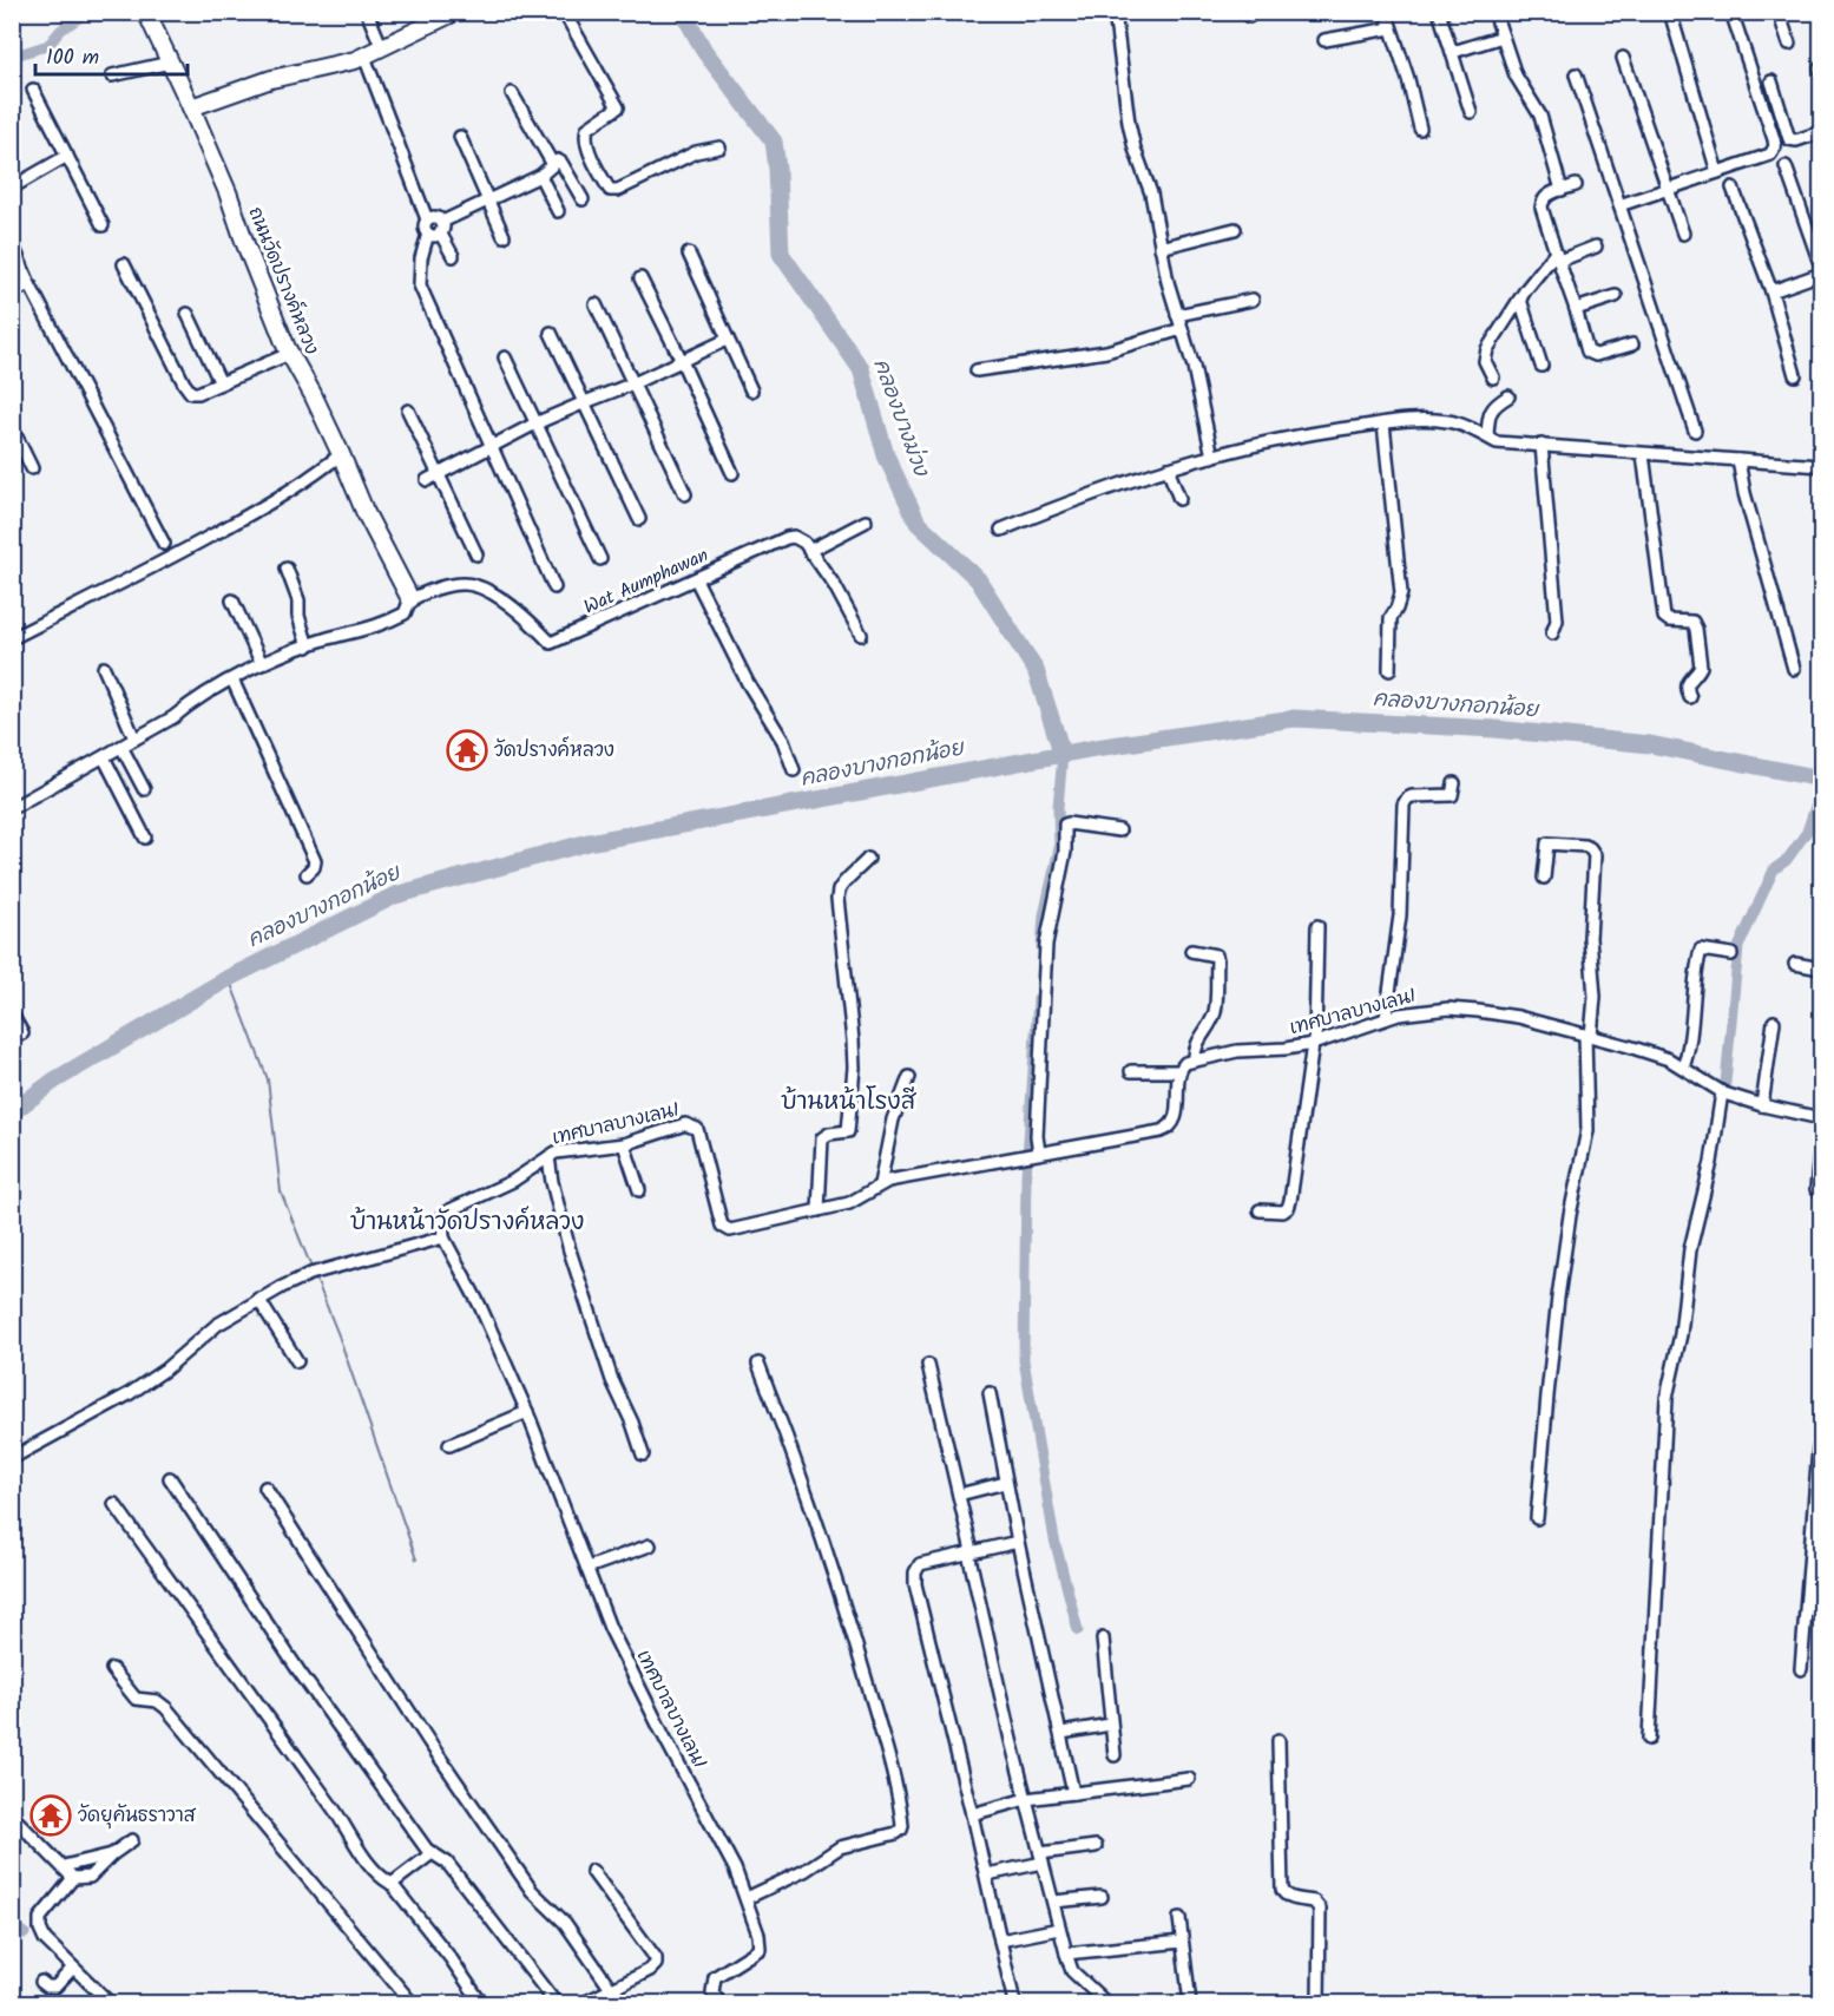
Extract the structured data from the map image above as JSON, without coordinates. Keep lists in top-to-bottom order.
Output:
{
  "streets": {
    "street": ["ถนนวัดปรางค์หลวง", "Wat Aumphawan", "เทศบาลบางเลน1"]
  },
  "crossings": [
    ["ถนนวัดปรางค์หลวง", "Wat Aumphawan"]
  ],
  "districts": ["บ้านหน้าโรงสี", "บ้านหน้าวัดปรางค์หลวง"],
  "water": ["คลองบางม่วง", "คลองบางกอกน้อย"],
  "places": {
    "temple": ["วัดปรางค์หลวง", "วัดยุคันธราวาส"]
  },
  "scale_bar": "100 m"
}
